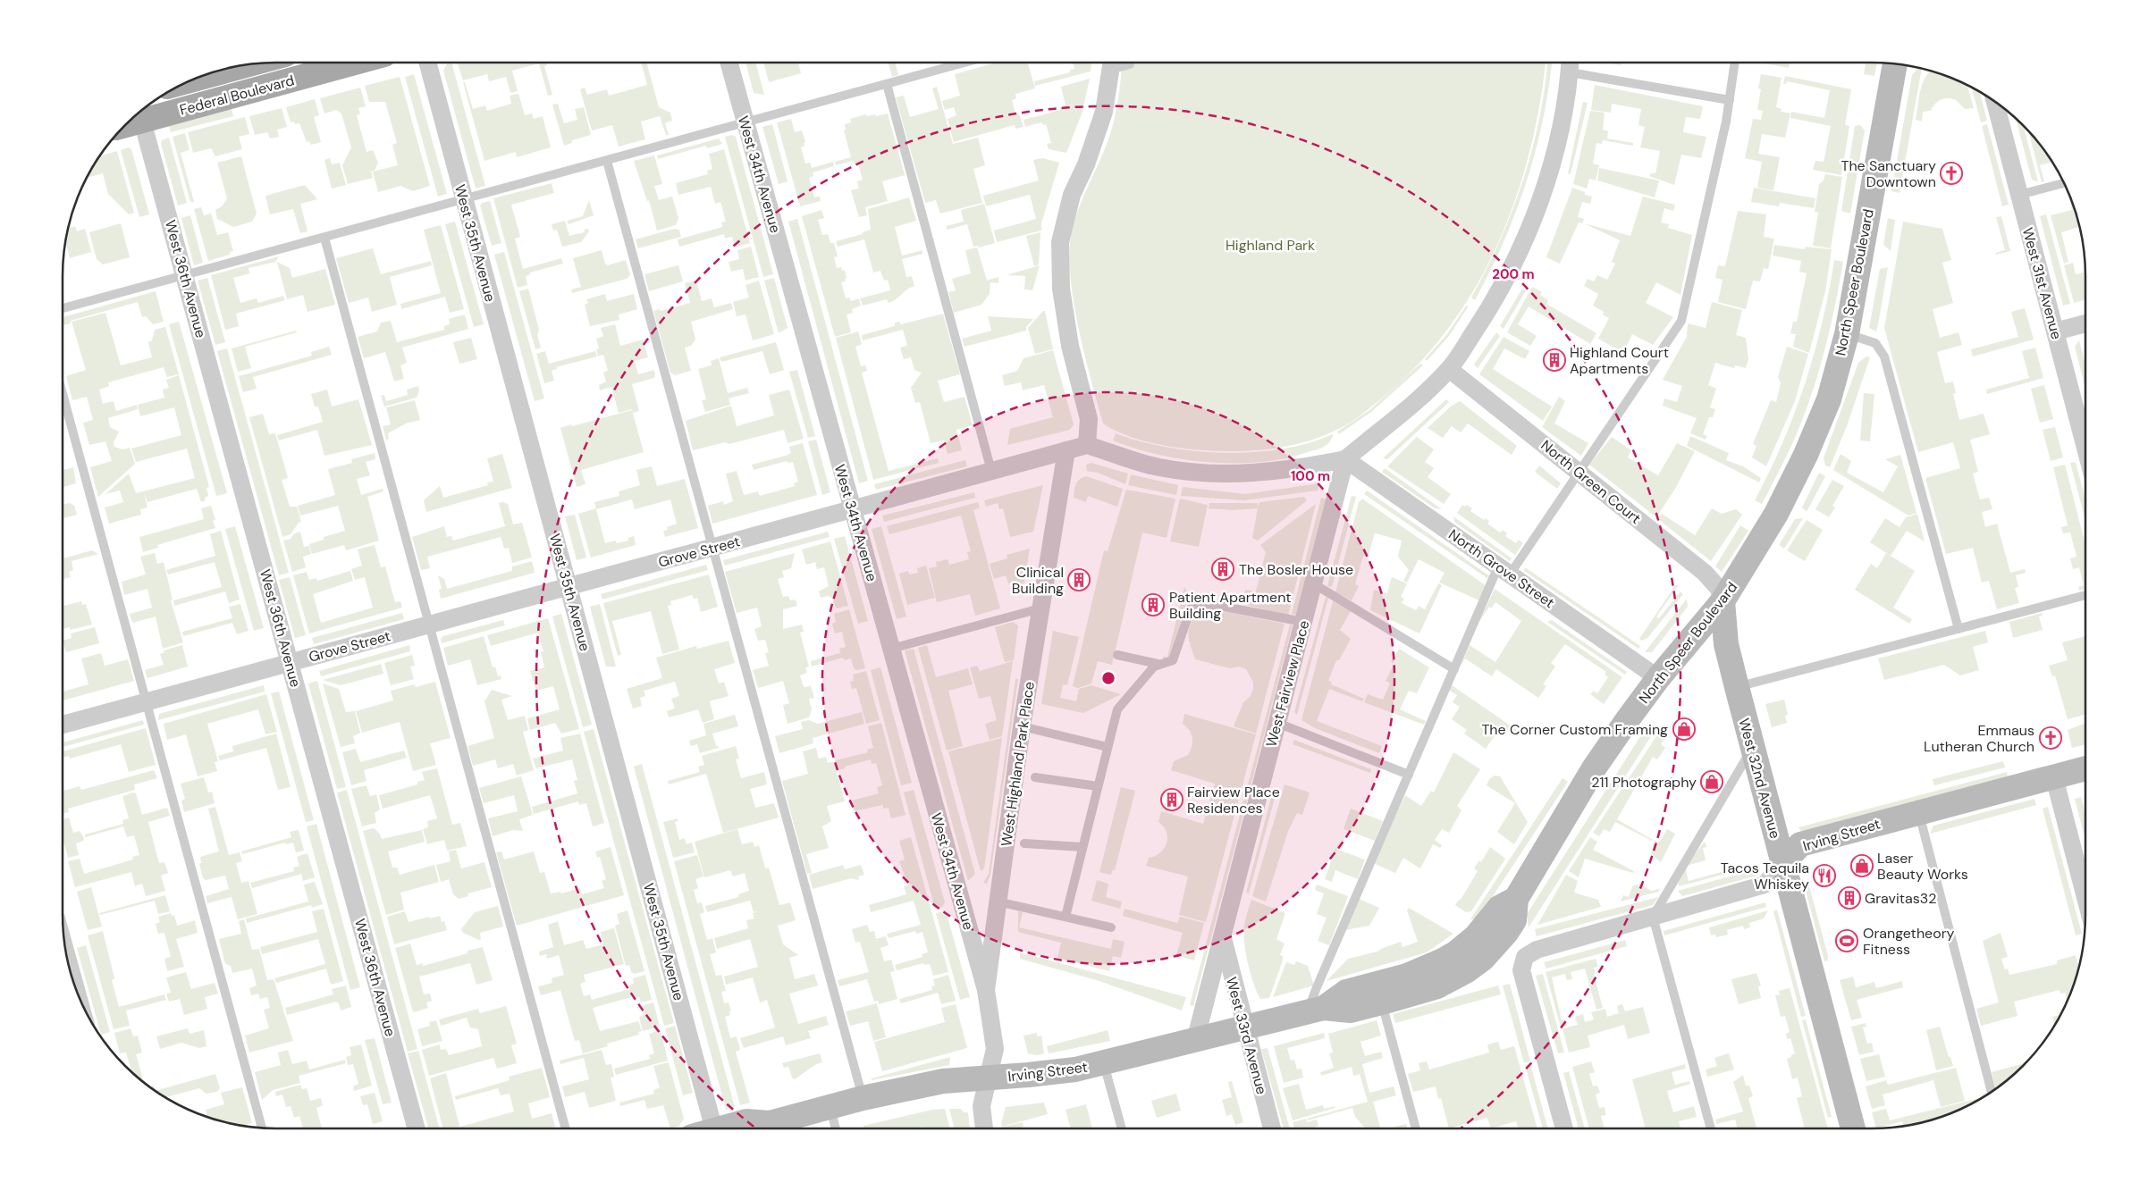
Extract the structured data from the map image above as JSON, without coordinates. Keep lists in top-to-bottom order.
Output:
{
  "streets": {
    "main road": [
      "Federal Boulevard",
      "North Speer Boulevard",
      "West 32nd Avenue",
      "Irving Street"
    ],
    "street": [
      "West 34th Avenue",
      "West 35th Avenue",
      "West 36th Avenue",
      "West 31st Avenue",
      "North Green Court",
      "Grove Street",
      "North Grove Street",
      "West Fairview Place",
      "West Highland Park Place",
      "West 33rd Avenue"
    ]
  },
  "crossings": [
    ["Federal Boulevard", "West 36th Avenue"],
    ["West 34th Avenue", "Grove Street"],
    ["West 34th Avenue", "West Highland Park Place"],
    ["West 35th Avenue", "Grove Street"],
    ["West 36th Avenue", "Grove Street"],
    ["North Speer Boulevard", "North Green Court"],
    ["North Speer Boulevard", "North Grove Street"],
    ["North Speer Boulevard", "West 32nd Avenue"],
    ["North Speer Boulevard", "Irving Street"],
    ["North Green Court", "West 32nd Avenue"],
    ["Grove Street", "West Highland Park Place"],
    ["North Grove Street", "West Fairview Place"],
    ["West Fairview Place", "Irving Street"],
    ["West Fairview Place", "West 33rd Avenue"],
    ["West Highland Park Place", "Irving Street"],
    ["West 32nd Avenue", "Irving Street"],
    ["Irving Street", "West 33rd Avenue"]
  ],
  "parks": ["Highland Park"],
  "places": {
    "church": ["The Sanctuary Downtown", "Emmaus Lutheran Church"],
    "building": [
      "Highland Court Apartments",
      "The Bosler House",
      "Clinical Building",
      "Patient Apartment Building",
      "Fairview Place Residences",
      "Gravitas32"
    ],
    "shop": ["The Corner Custom Framing", "211 Photography", "Laser Beauty Works"],
    "restaurant": ["Tacos Tequila Whiskey"],
    "sports": ["Orangetheory Fitness"]
  },
  "rings": ["200 m", "100 m"]
}
